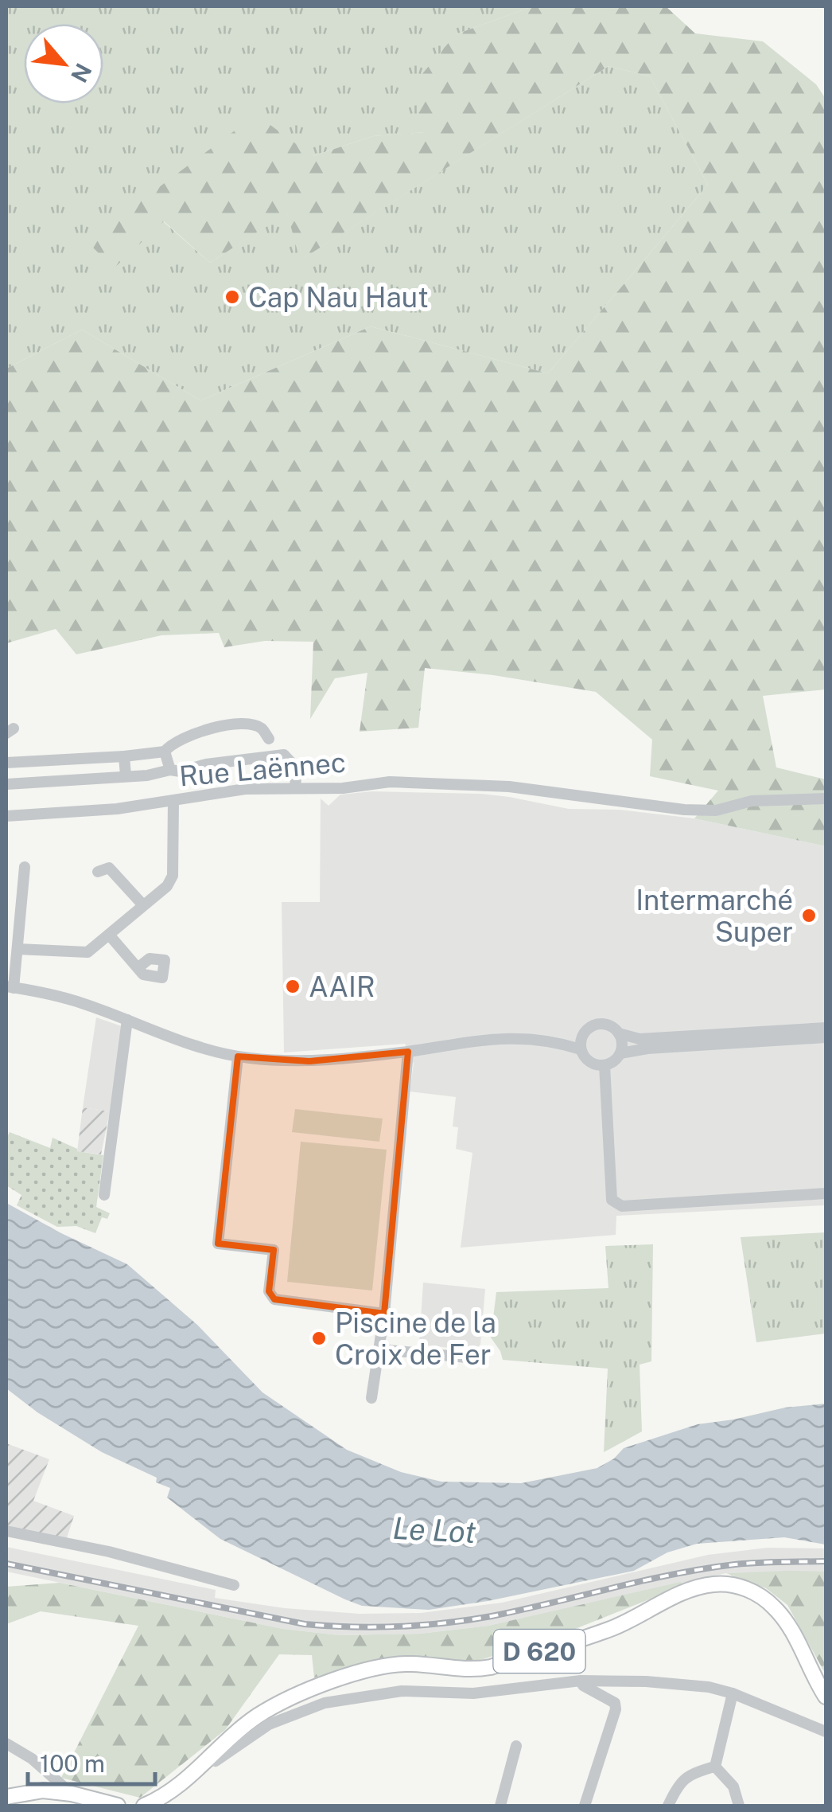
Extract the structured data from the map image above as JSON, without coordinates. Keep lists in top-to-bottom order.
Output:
{
  "streets": {
    "main road": ["D 620"],
    "street": ["Rue Laënnec"]
  },
  "water": ["Le Lot"],
  "places": [
    "Cap Nau Haut",
    "Intermarché Super",
    "AAIR",
    "Piscine de la Croix de Fer"
  ],
  "scale_bar": "100 m",
  "north": "bottom right"
}
